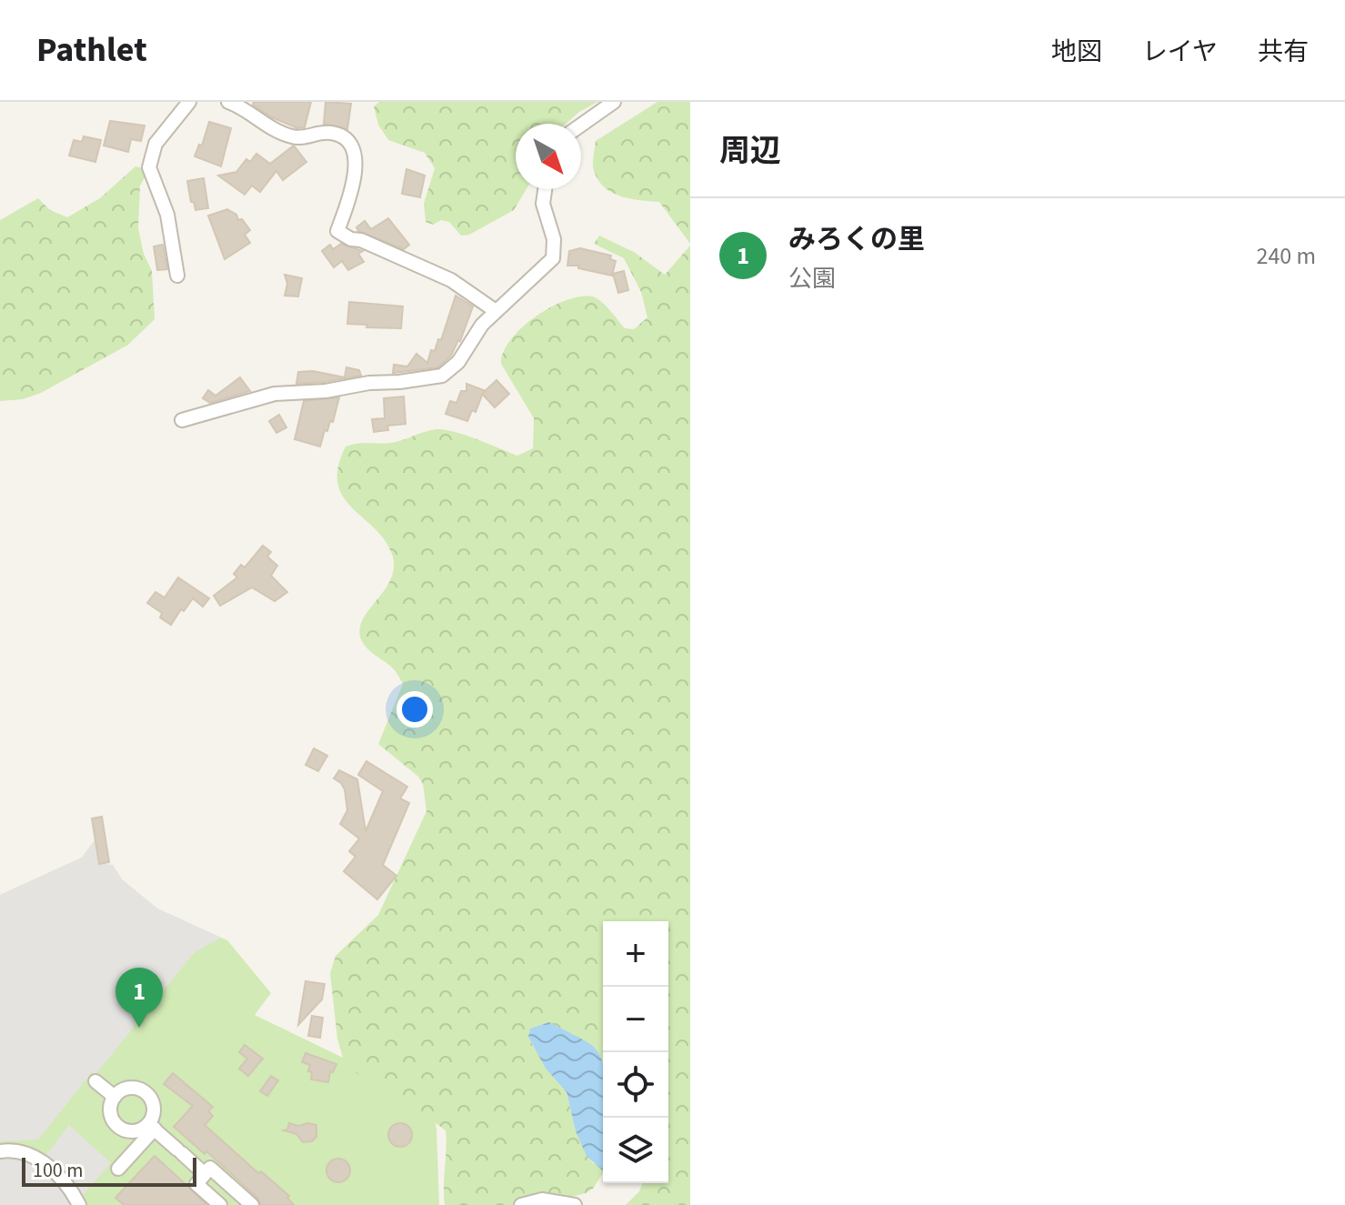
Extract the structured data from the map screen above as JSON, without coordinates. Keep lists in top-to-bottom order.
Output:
{
  "scale_bar": "100 m",
  "north": "bottom right",
  "page": {
    "header": "Pathlet",
    "nav": ["地図", "レイヤ", "共有"],
    "heading": "周辺",
    "list": [
      {
        "mark": "1",
        "name": "みろくの里",
        "note": "公園",
        "value": "240 m"
      }
    ],
    "map_buttons": ["+", "−"],
    "pins": "1",
    "scale": "100 m"
  }
}
